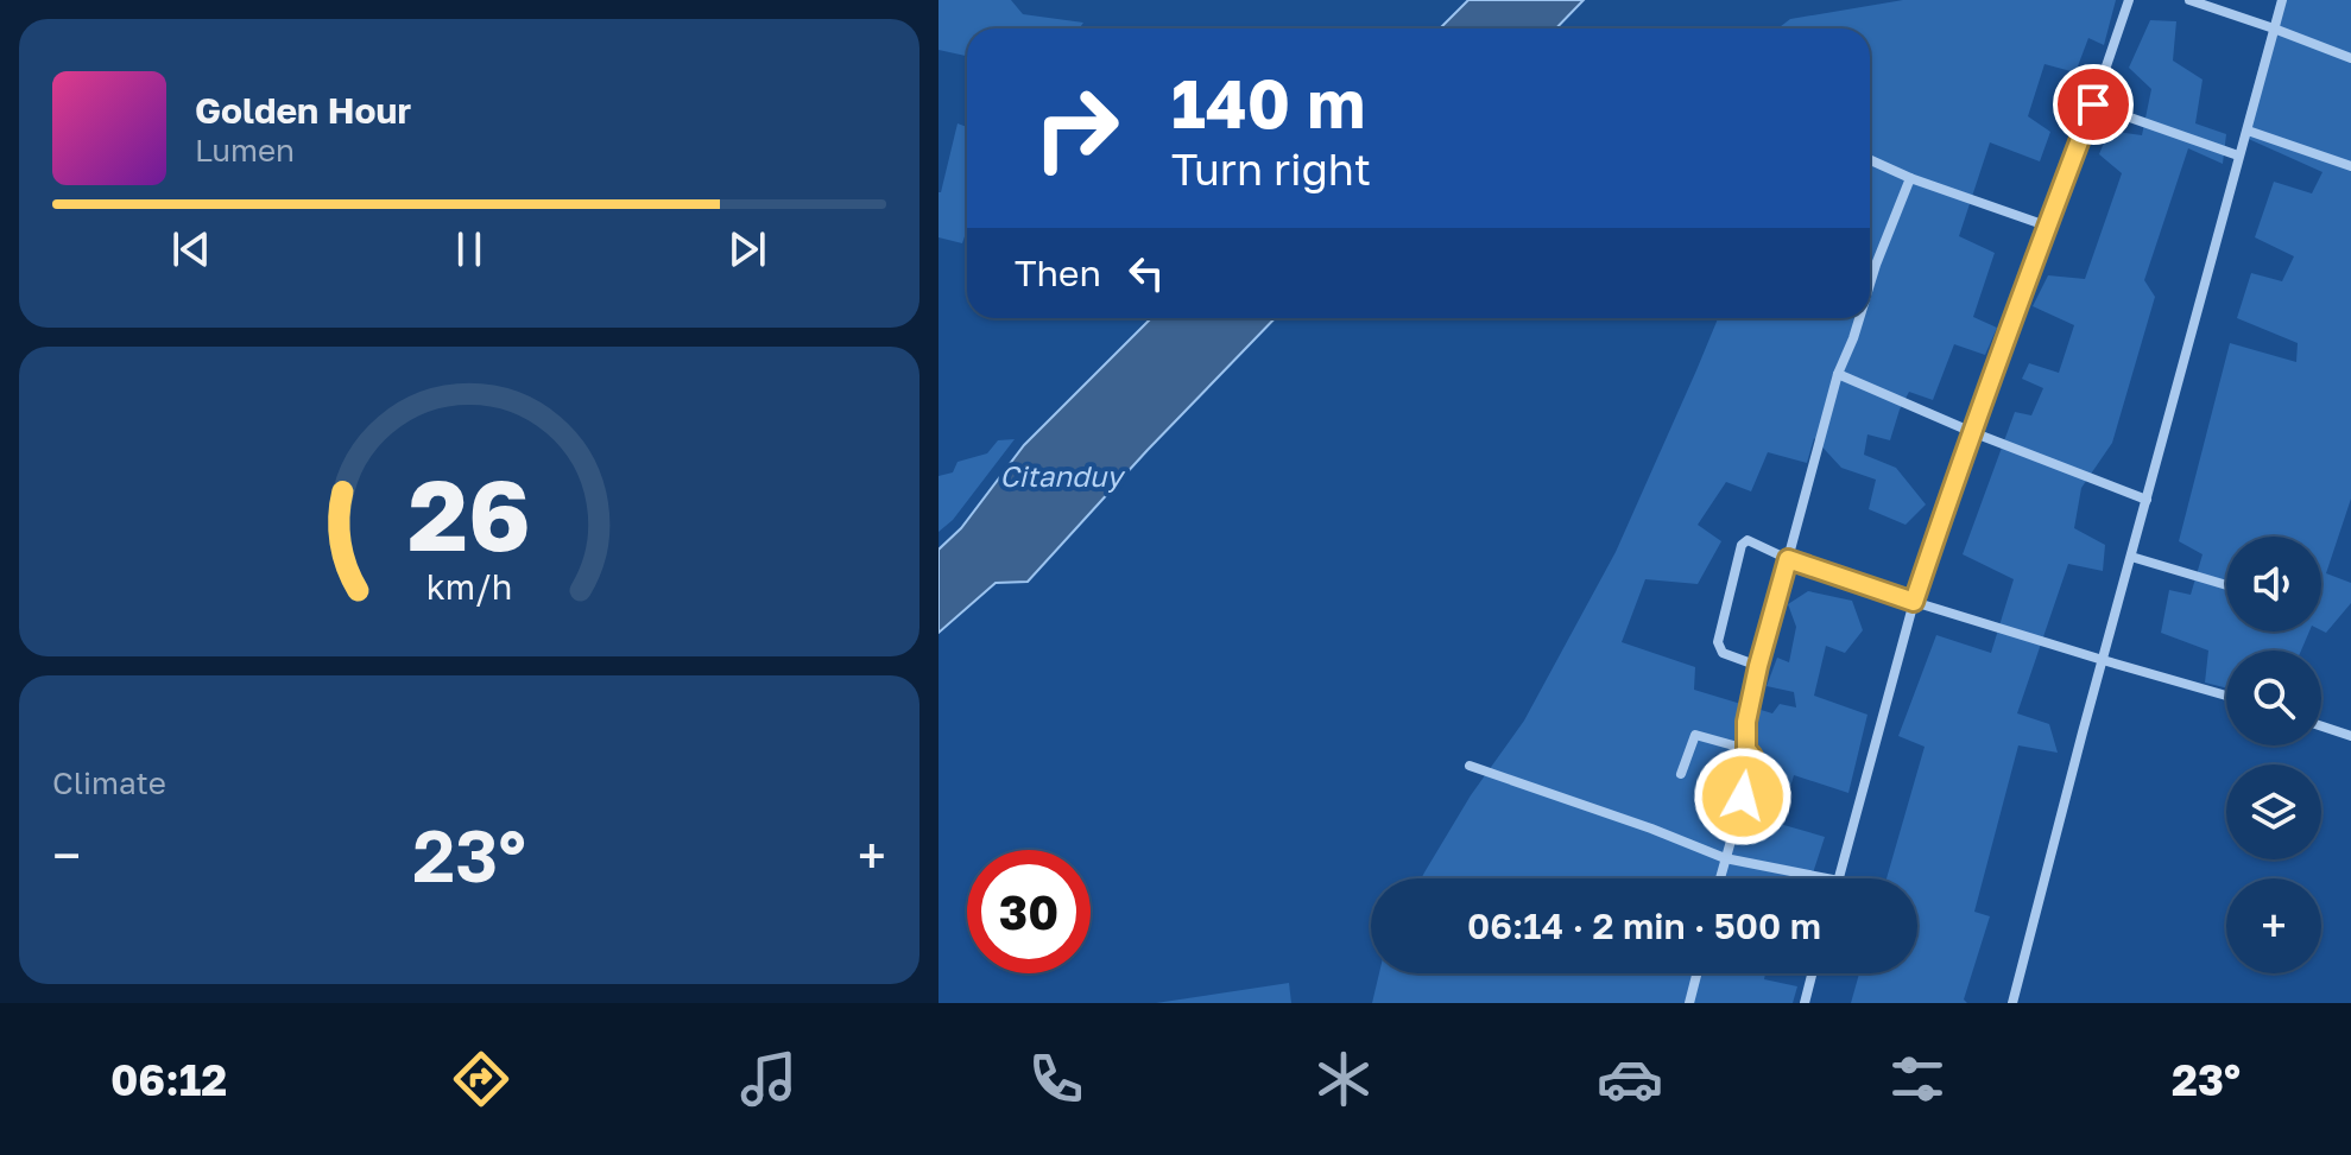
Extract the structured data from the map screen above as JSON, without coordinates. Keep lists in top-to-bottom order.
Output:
{
  "water": ["Citanduy"],
  "page": {
    "turn": ["140 m", "Turn right"],
    "song": ["Golden Hour", "Lumen"],
    "then": "Then",
    "map_buttons": "+",
    "tile": "Climate",
    "heat": ["−", "23°", "+"],
    "limit": "30",
    "trip": "06:14 · 2 min · 500 m",
    "tabs": ["06:12", "23°"],
    "gauge": ["26", "km/h"]
  }
}
